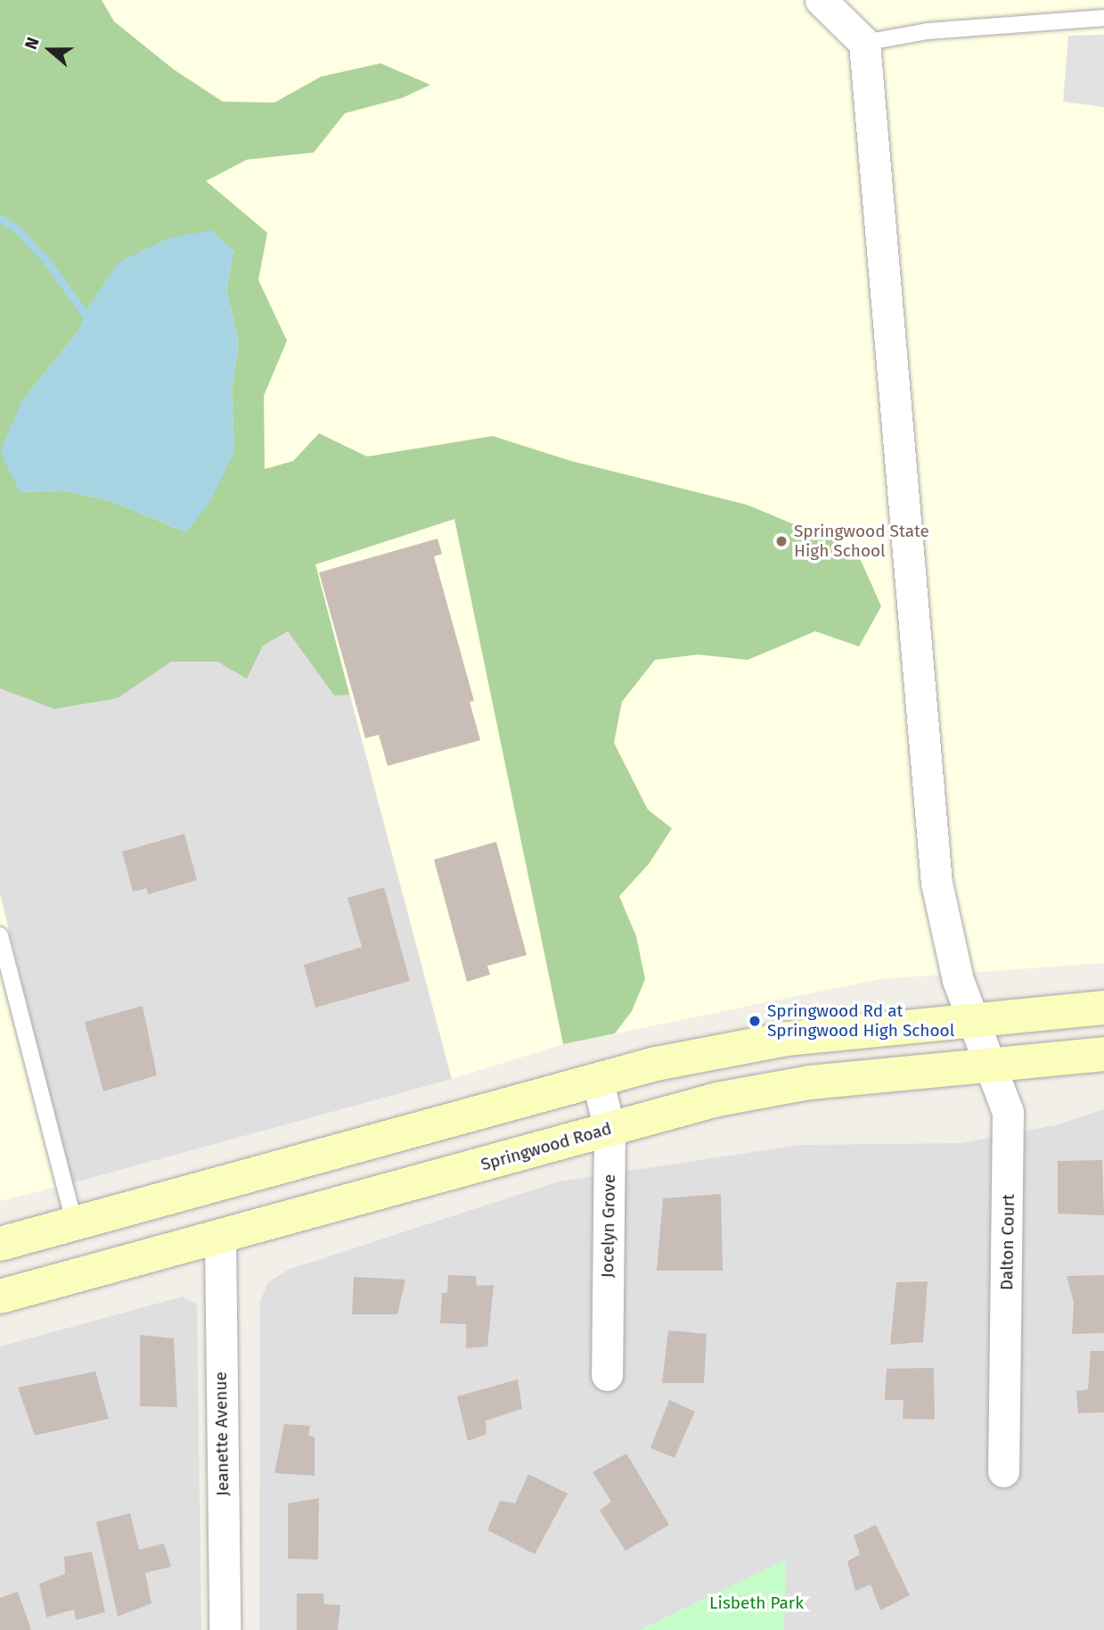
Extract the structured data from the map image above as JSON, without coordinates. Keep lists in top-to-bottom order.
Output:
{
  "streets": {
    "main road": ["Springwood Road"],
    "street": ["Jocelyn Grove", "Dalton Court", "Jeanette Avenue"]
  },
  "crossings": [
    ["Springwood Road", "Jocelyn Grove"],
    ["Springwood Road", "Dalton Court"],
    ["Springwood Road", "Jeanette Avenue"]
  ],
  "parks": ["Lisbeth Park"],
  "places": ["Springwood State High School", "Springwood Rd at Springwood High School"],
  "north": "left"
}
